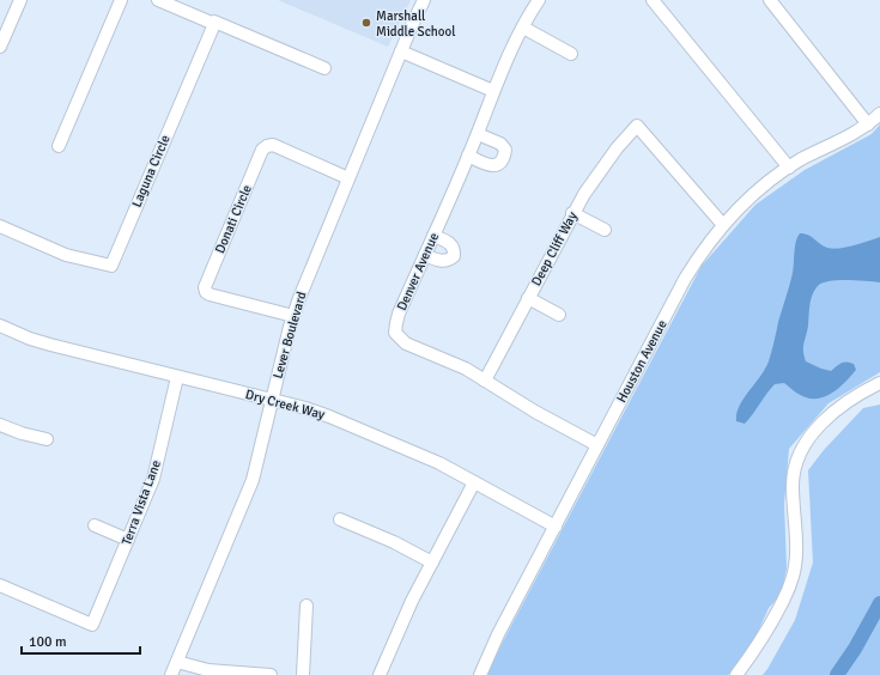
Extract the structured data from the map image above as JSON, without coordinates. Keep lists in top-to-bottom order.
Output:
{
  "streets": {
    "street": [
      "Laguna Circle",
      "Donati Circle",
      "Deep Cliff Way",
      "Denver Avenue",
      "Lever Boulevard",
      "Houston Avenue",
      "Dry Creek Way",
      "Terra Vista Lane"
    ]
  },
  "crossings": [
    ["Donati Circle", "Lever Boulevard"],
    ["Deep Cliff Way", "Denver Avenue"],
    ["Deep Cliff Way", "Houston Avenue"],
    ["Denver Avenue", "Houston Avenue"],
    ["Lever Boulevard", "Dry Creek Way"],
    ["Houston Avenue", "Dry Creek Way"],
    ["Dry Creek Way", "Terra Vista Lane"]
  ],
  "places": ["Marshall Middle School"],
  "scale_bar": "100 m"
}
